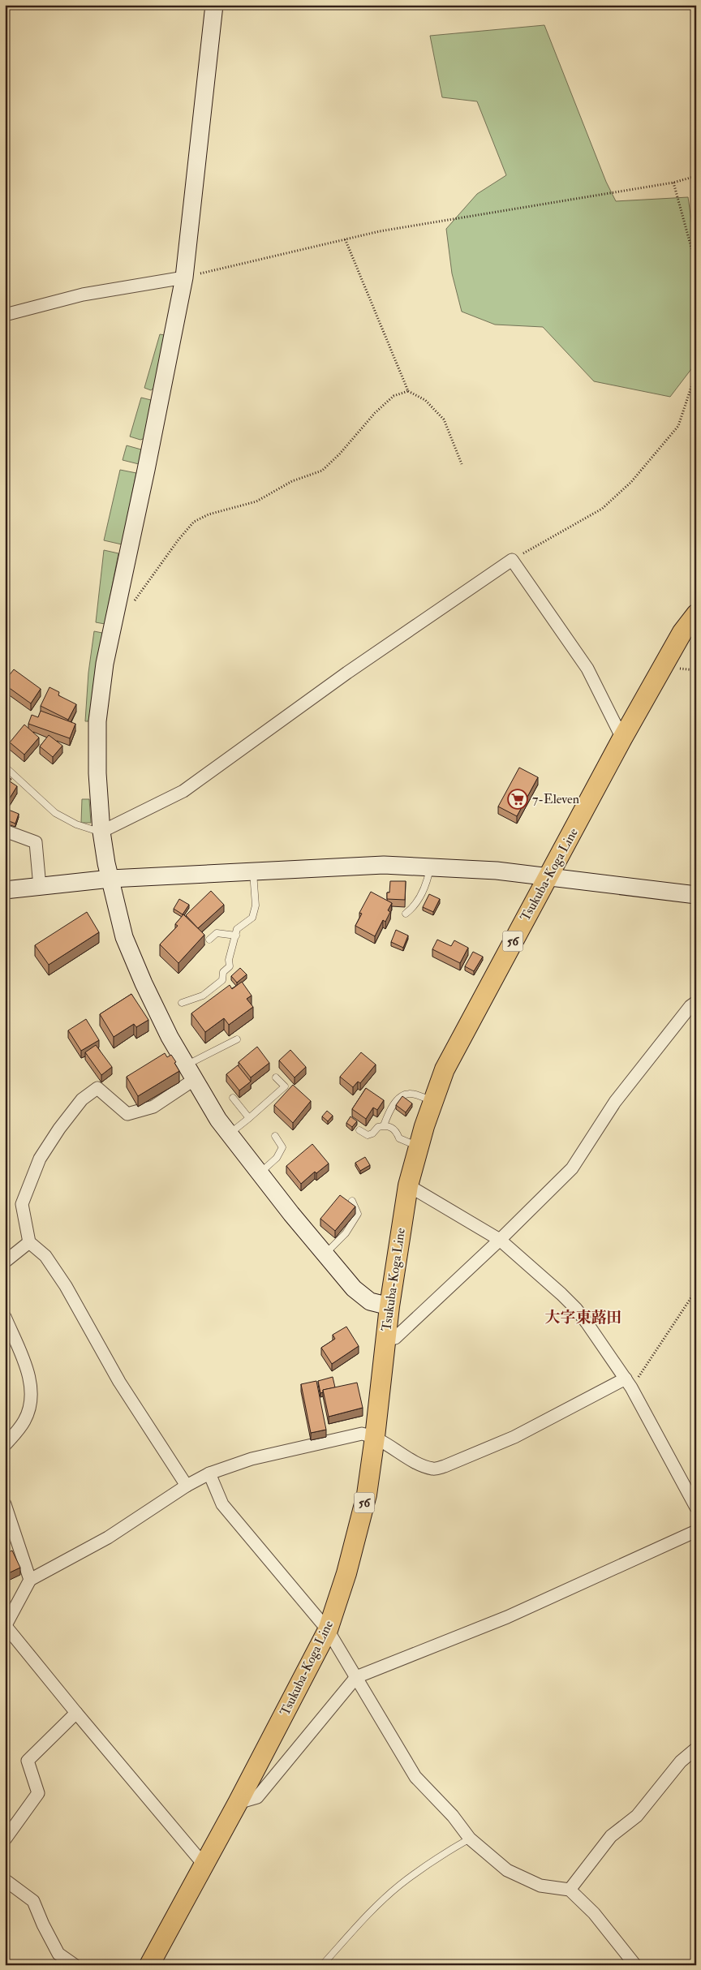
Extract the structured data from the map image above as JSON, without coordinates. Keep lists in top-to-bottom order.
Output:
{
  "streets": {
    "main road": ["Tsukuba-Koga Line", "56"]
  },
  "districts": ["大字東蕗田"],
  "places": {
    "supermarket": ["7-Eleven"]
  }
}
